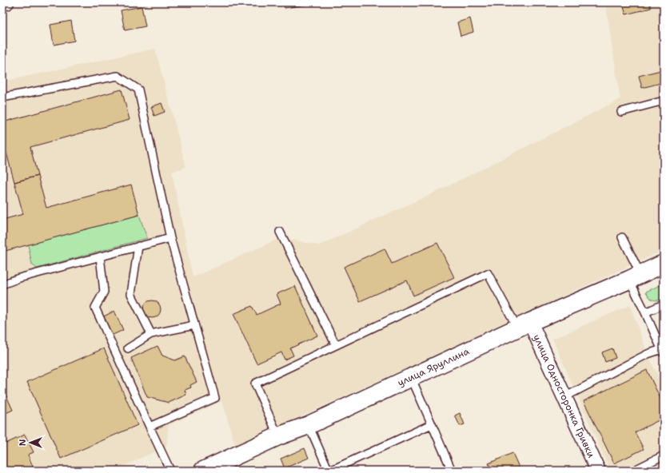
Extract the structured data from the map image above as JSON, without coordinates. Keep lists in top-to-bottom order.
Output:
{
  "streets": {
    "street": ["улица Яруллина", "улица Односторонка Гривки"]
  },
  "crossings": [
    ["улица Яруллина", "улица Односторонка Гривки"]
  ],
  "north": "left"
}
